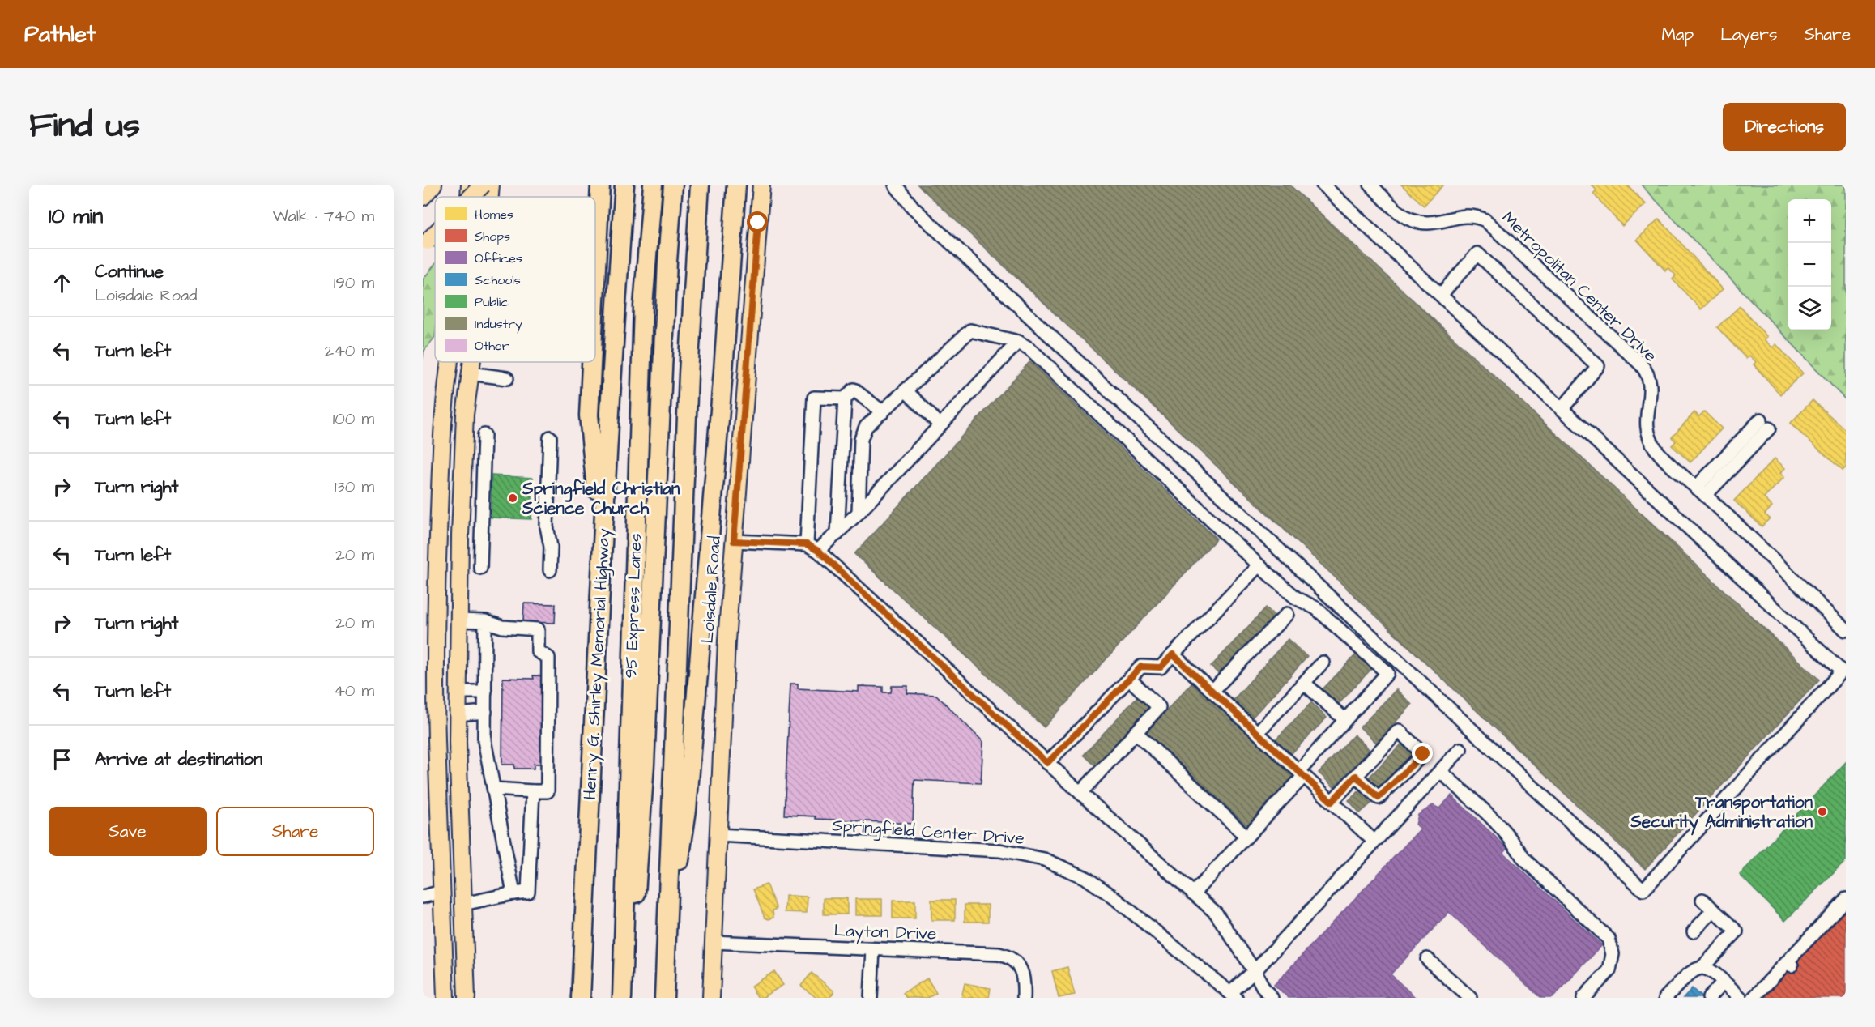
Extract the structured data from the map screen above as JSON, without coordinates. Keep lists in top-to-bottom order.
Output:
{
  "streets": {
    "highway": ["95 Express Lanes", "Henry G. Shirley Memorial Highway"],
    "main road": ["Loisdale Road"],
    "street": ["Metropolitan Center Drive", "Springfield Center Drive", "Layton Drive"]
  },
  "crossings": [
    ["Loisdale Road", "Springfield Center Drive"],
    ["Loisdale Road", "Layton Drive"]
  ],
  "places": ["Springfield Christian Science Church", "Transportation Security Administration"],
  "legend": [
    "Homes",
    "Shops",
    "Offices",
    "Schools",
    "Public",
    "Industry",
    "Other"
  ],
  "page": {
    "header": "Pathlet",
    "nav": ["Map", "Layers", "Share"],
    "title": "Find us",
    "buttons": [
      "Directions",
      ["Save", "Share"]
    ],
    "heading": ["10 min", "Walk · 740 m"],
    "map_buttons": ["+", "−"],
    "list": [
      ["Continue", "Loisdale Road", "190 m"],
      ["Turn left", "240 m"],
      ["Turn left", "100 m"],
      ["Turn right", "130 m"],
      ["Turn left", "20 m"],
      ["Turn right", "20 m"],
      ["Turn left", "40 m"],
      "Arrive at destination"
    ]
  }
}
